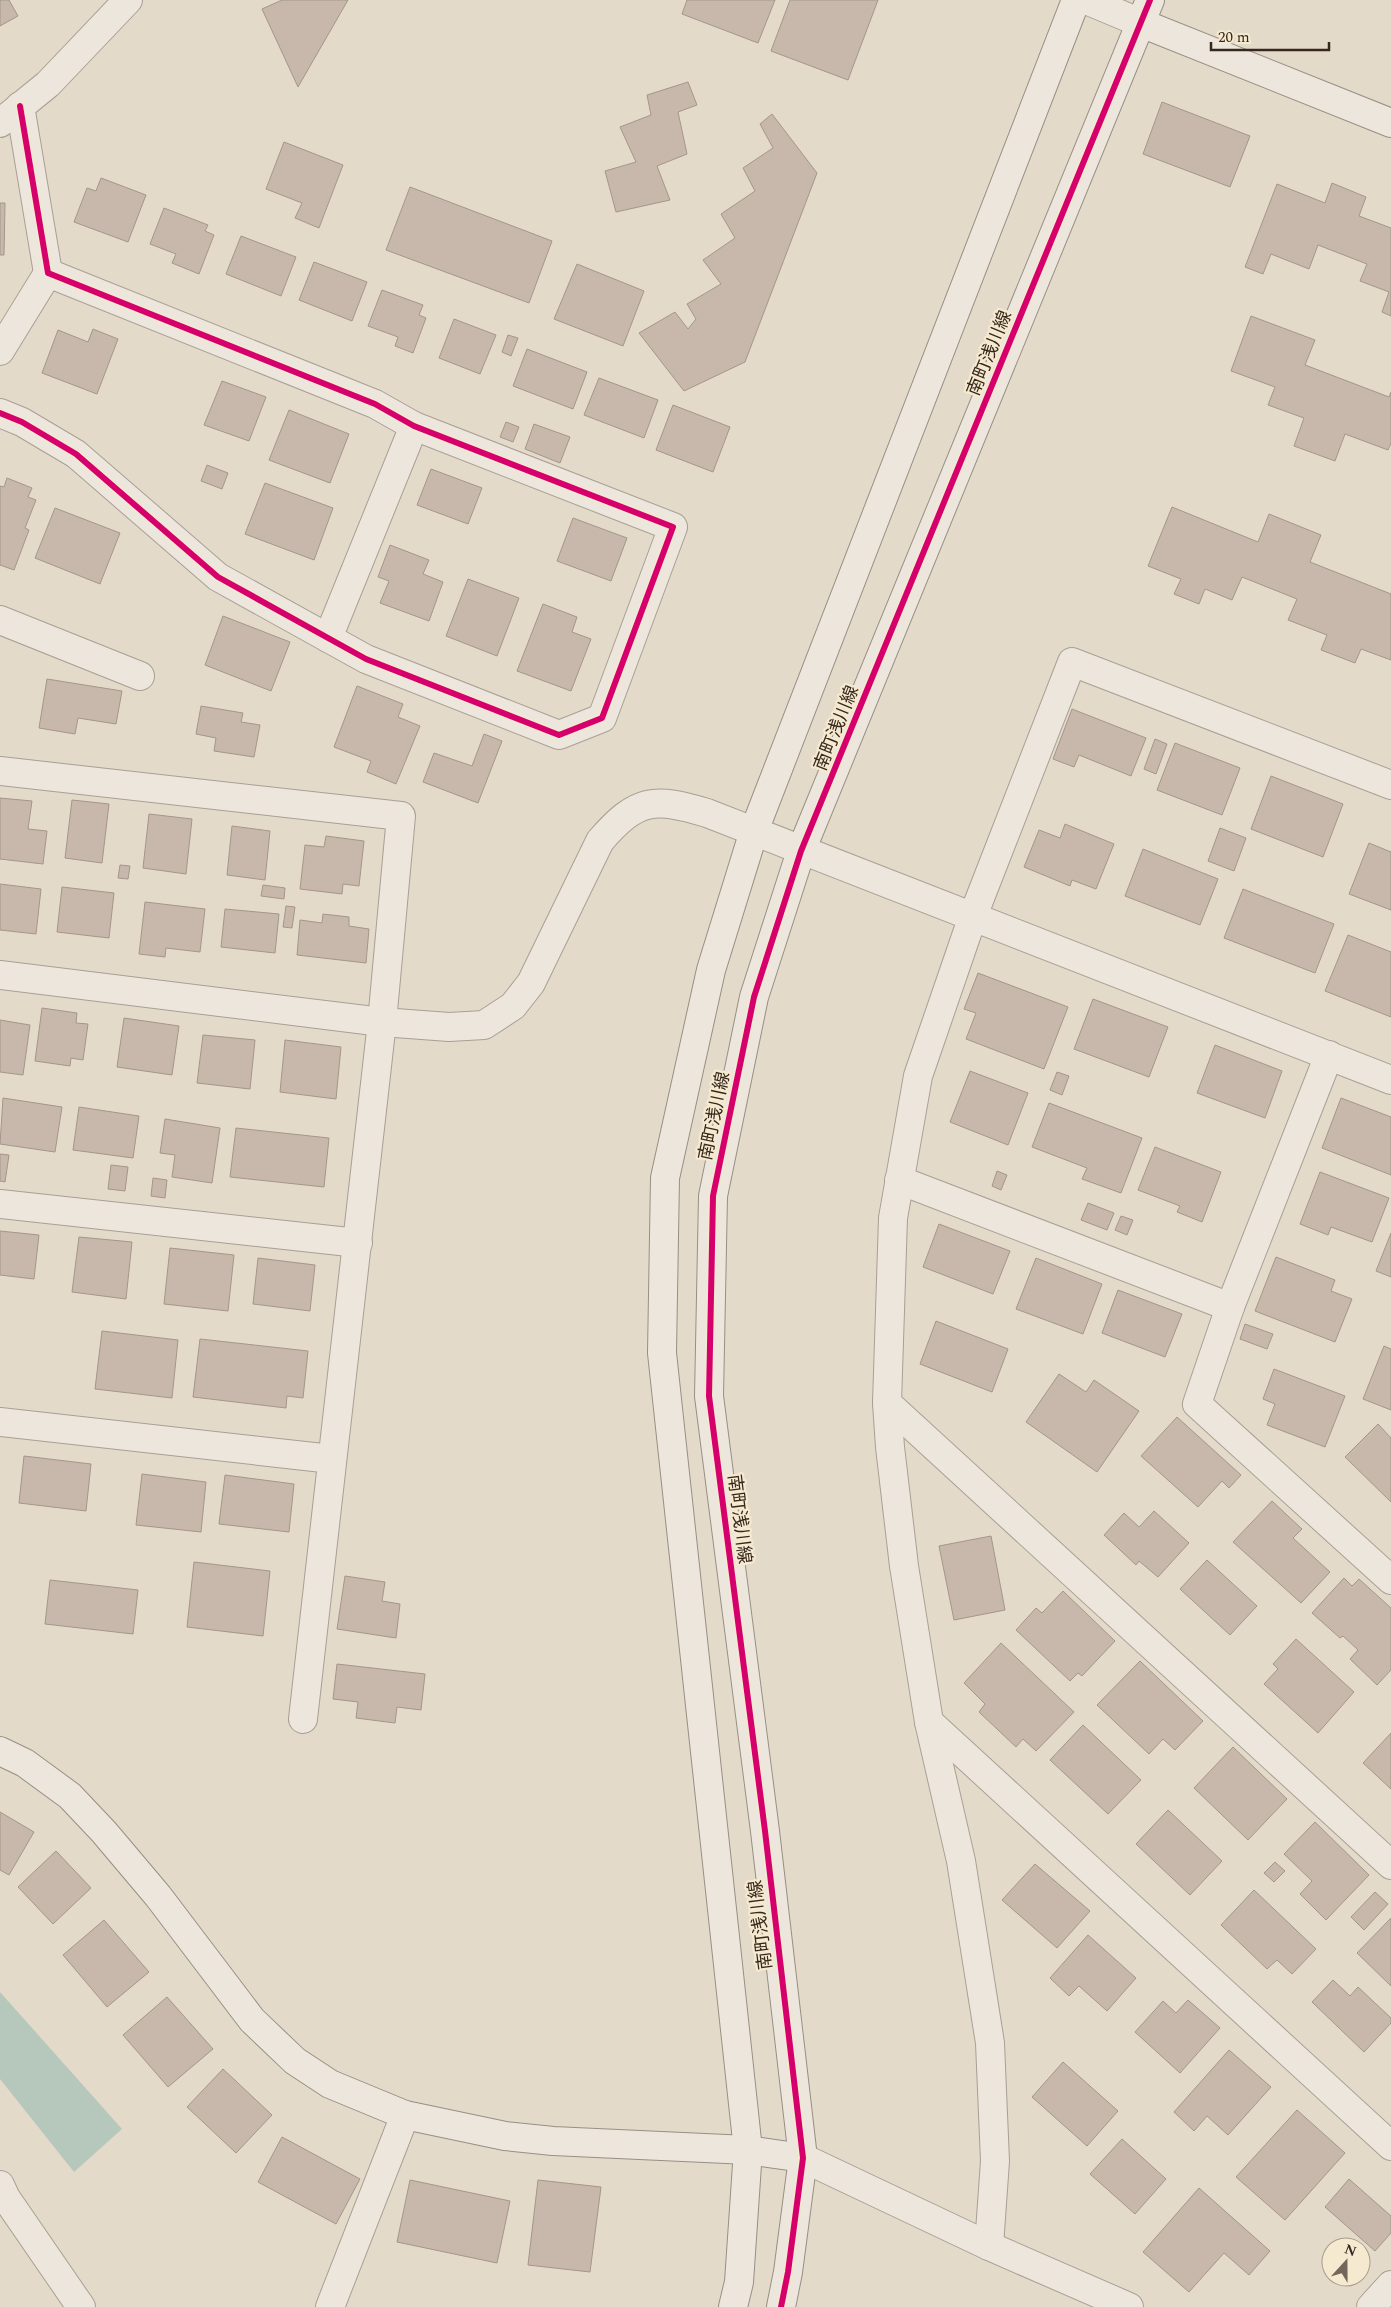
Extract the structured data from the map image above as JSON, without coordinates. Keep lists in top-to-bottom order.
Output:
{
  "streets": {
    "street": ["南町浅川線"]
  },
  "scale_bar": "20 m",
  "north": "top"
}
